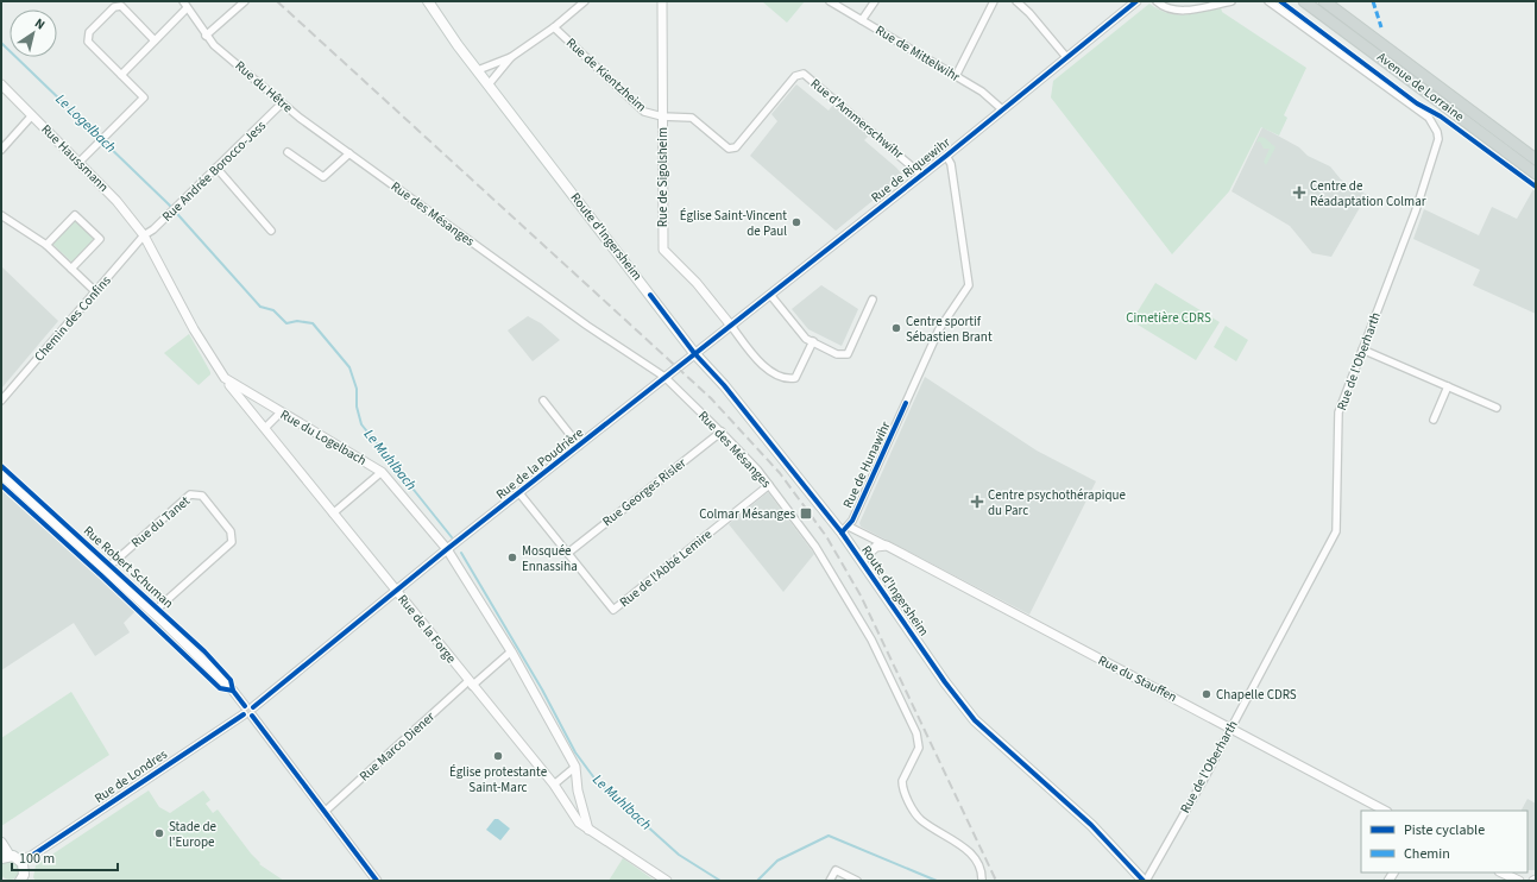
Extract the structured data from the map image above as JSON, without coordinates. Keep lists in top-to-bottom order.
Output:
{
  "streets": {
    "main road": ["Avenue de Lorraine", "Route d'Ingersheim"],
    "street": [
      "Rue de Mittelwihr",
      "Rue de Kientzheim",
      "Rue du Hêtre",
      "Rue d'Ammerschwihr",
      "Rue Haussmann",
      "Rue de Riquewihr",
      "Rue Andrée Borocco-Jess",
      "Rue de Sigolsheim",
      "Rue des Mésanges",
      "Chemin des Confins",
      "Rue de l'Oberharth",
      "Rue du Logelbach",
      "Rue de la Poudrière",
      "Rue de Hunawihr",
      "Rue Georges Risler",
      "Rue du Tanet",
      "Rue Robert Schuman",
      "Rue de l'Abbé Lemire",
      "Rue de la Forge",
      "Rue du Stauffen",
      "Rue Marco Diener",
      "Rue de Londres"
    ]
  },
  "crossings": [
    ["Rue de Mittelwihr", "Rue de Riquewihr"],
    ["Rue de Kientzheim", "Rue d'Ammerschwihr"],
    ["Rue de Kientzheim", "Rue de Sigolsheim"],
    ["Rue du Hêtre", "Rue Andrée Borocco-Jess"],
    ["Rue du Hêtre", "Rue des Mésanges"],
    ["Rue d'Ammerschwihr", "Rue de Riquewihr"],
    ["Rue d'Ammerschwihr", "Rue de Sigolsheim"],
    ["Rue Haussmann", "Rue Andrée Borocco-Jess"],
    ["Rue Haussmann", "Chemin des Confins"],
    ["Rue Haussmann", "Rue du Logelbach"],
    ["Rue de Riquewihr", "Rue de Sigolsheim"],
    ["Rue de Riquewihr", "Route d'Ingersheim"],
    ["Rue de Riquewihr", "Rue de la Poudrière"],
    ["Rue de Riquewihr", "Rue de Hunawihr"],
    ["Rue Andrée Borocco-Jess", "Chemin des Confins"],
    ["Rue Andrée Borocco-Jess", "Rue du Logelbach"],
    ["Rue des Mésanges", "Rue de la Poudrière"],
    ["Rue des Mésanges", "Rue Georges Risler"],
    ["Rue des Mésanges", "Rue de l'Abbé Lemire"],
    ["Route d'Ingersheim", "Rue de l'Oberharth"],
    ["Route d'Ingersheim", "Rue de la Poudrière"],
    ["Route d'Ingersheim", "Rue de Hunawihr"],
    ["Route d'Ingersheim", "Rue du Stauffen"],
    ["Chemin des Confins", "Rue du Logelbach"],
    ["Rue de l'Oberharth", "Rue du Stauffen"],
    ["Rue du Logelbach", "Rue de la Poudrière"],
    ["Rue du Logelbach", "Rue de la Forge"],
    ["Rue du Logelbach", "Rue Marco Diener"],
    ["Rue de la Poudrière", "Rue de l'Abbé Lemire"],
    ["Rue de la Poudrière", "Rue de la Forge"],
    ["Rue de la Poudrière", "Rue de Londres"],
    ["Rue de Hunawihr", "Rue du Stauffen"],
    ["Rue Georges Risler", "Rue de l'Abbé Lemire"],
    ["Rue du Tanet", "Rue Robert Schuman"],
    ["Rue Robert Schuman", "Rue Marco Diener"],
    ["Rue Robert Schuman", "Rue de Londres"],
    ["Rue de la Forge", "Rue Marco Diener"],
    ["Rue de la Forge", "Rue de Londres"]
  ],
  "water": ["Le Logelbach", "Le Muhlbach"],
  "parks": ["Cimetière CDRS"],
  "places": {
    "health": ["Centre de Réadaptation Colmar", "Centre psychothérapique du Parc"],
    "other": [
      "Église Saint-Vincent de Paul",
      "Centre sportif Sébastien Brant",
      "Mosquée Ennassiha",
      "Chapelle CDRS",
      "Église protestante Saint-Marc",
      "Stade de l'Europe"
    ],
    "transit": ["Colmar Mésanges"]
  },
  "legend": ["Piste cyclable", "Chemin"],
  "scale_bar": "100 m",
  "north": "top right"
}
